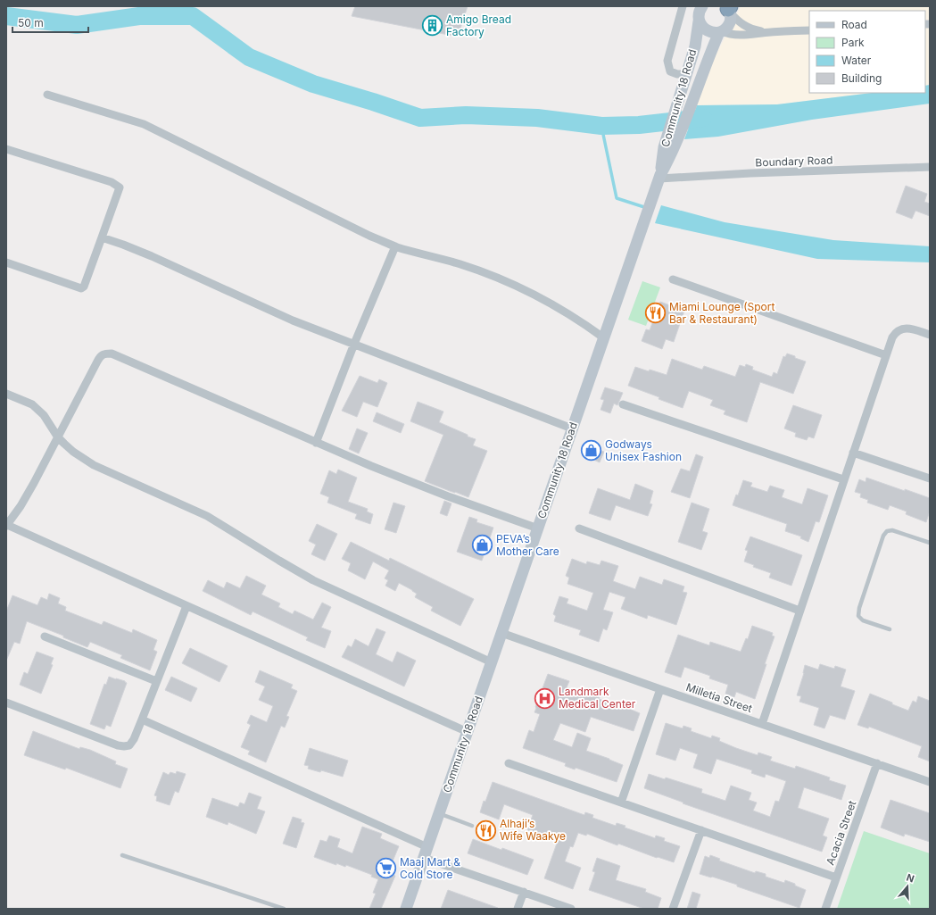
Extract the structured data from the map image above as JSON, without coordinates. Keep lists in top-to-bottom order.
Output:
{
  "streets": {
    "main road": ["Community 18 Road"],
    "street": ["Boundary Road", "Milletia Street", "Acacia Street"]
  },
  "crossings": [
    ["Community 18 Road", "Boundary Road"],
    ["Community 18 Road", "Milletia Street"],
    ["Milletia Street", "Acacia Street"]
  ],
  "places": {
    "building": ["Amigo Bread Factory"],
    "restaurant": ["Miami Lounge (Sport Bar & Restaurant)", "Alhaji’s Wife Waakye"],
    "shop": ["Godways Unisex Fashion", "PEVA’s Mother Care"],
    "hospital": ["Landmark Medical Center"],
    "supermarket": ["Maaj Mart & Cold Store"]
  },
  "legend": [
    "Road",
    "Park",
    "Water",
    "Building"
  ],
  "scale_bar": "50 m",
  "north": "top"
}
